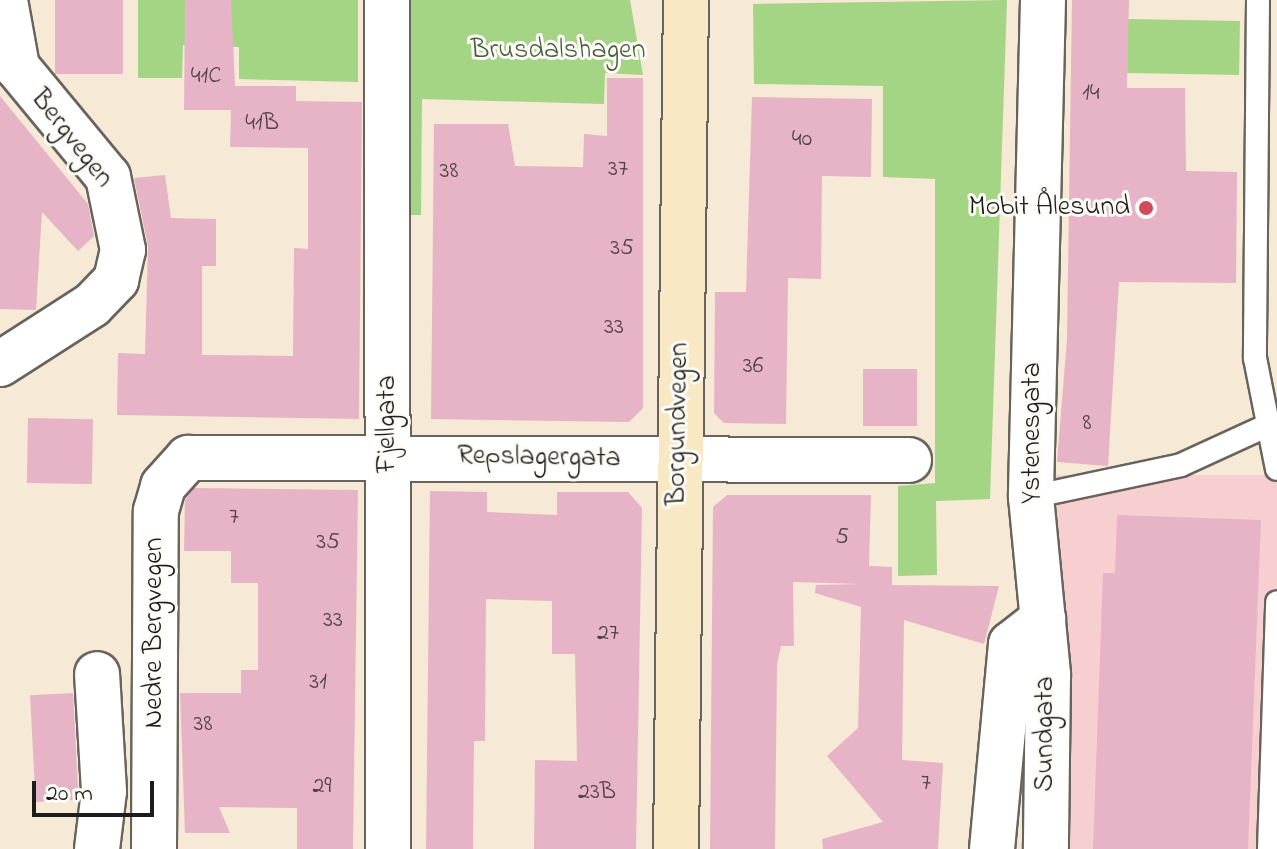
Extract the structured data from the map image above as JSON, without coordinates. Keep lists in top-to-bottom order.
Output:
{
  "streets": {
    "main road": ["Borgundvegen"],
    "street": [
      "Bergvegen",
      "Fjellgata",
      "Ystenesgata",
      "Repslagergata",
      "Nedre Bergvegen",
      "Sundgata"
    ]
  },
  "crossings": [
    ["Fjellgata", "Repslagergata"],
    ["Borgundvegen", "Repslagergata"],
    ["Ystenesgata", "Sundgata"],
    ["Repslagergata", "Nedre Bergvegen"]
  ],
  "parks": ["Brusdalshagen"],
  "places": ["Mobit Ålesund"],
  "house_numbers": [
    "41C",
    "14",
    "41B",
    "40",
    "37",
    "38",
    "35",
    "33",
    "36",
    "8",
    "7",
    "5",
    "35",
    "33",
    "27",
    "31",
    "38",
    "7",
    "29",
    "23B"
  ],
  "scale_bar": "20 m"
}
